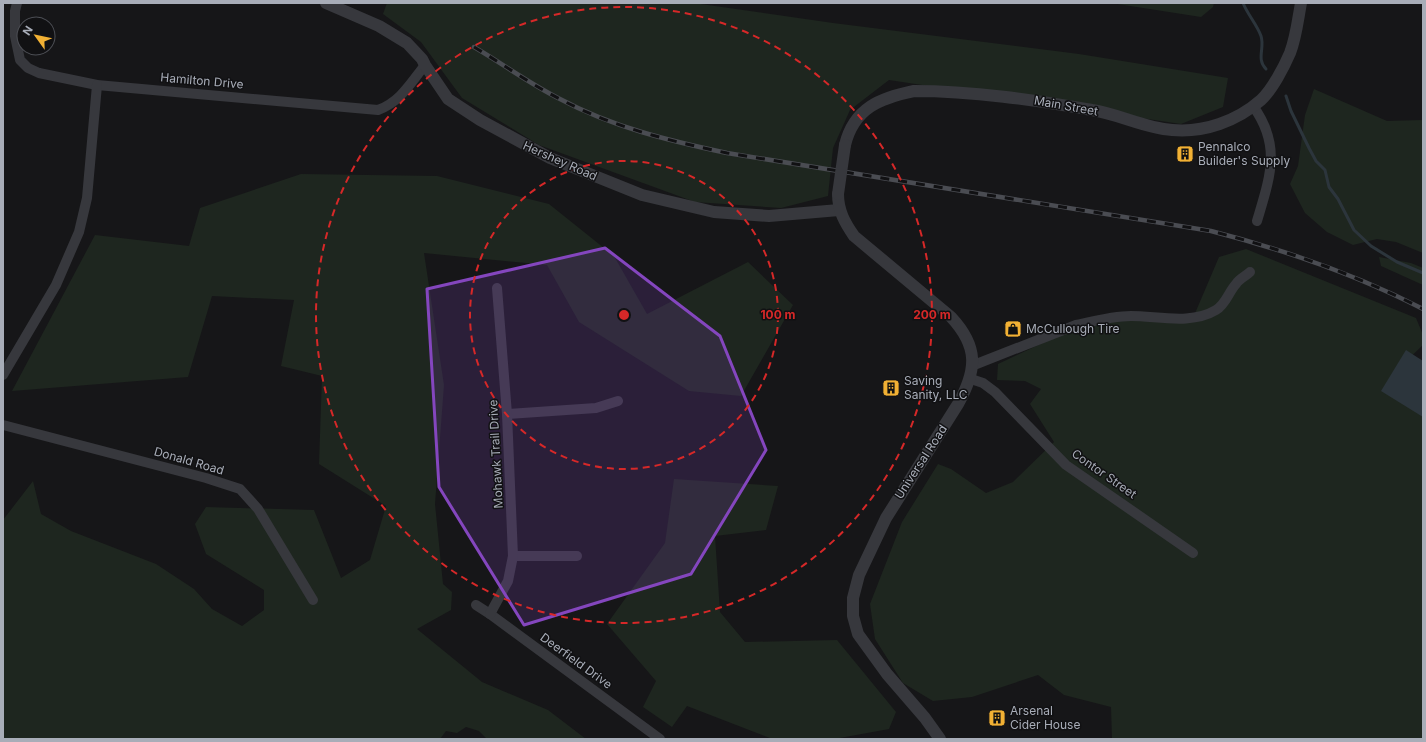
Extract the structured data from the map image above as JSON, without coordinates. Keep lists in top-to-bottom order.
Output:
{
  "streets": {
    "street": [
      "Hamilton Drive",
      "Main Street",
      "Hershey Road",
      "Mohawk Trail Drive",
      "Donald Road",
      "Universal Road",
      "Contor Street",
      "Deerfield Drive"
    ]
  },
  "crossings": [
    ["Hamilton Drive", "Hershey Road"],
    ["Main Street", "Hershey Road"],
    ["Main Street", "Universal Road"],
    ["Hershey Road", "Universal Road"],
    ["Mohawk Trail Drive", "Deerfield Drive"],
    ["Universal Road", "Contor Street"]
  ],
  "places": {
    "building": ["Pennalco Builder's Supply", "Saving Sanity, LLC", "Arsenal Cider House"],
    "shop": ["McCullough Tire"]
  },
  "north": "top left",
  "rings": ["100 m", "200 m"]
}
